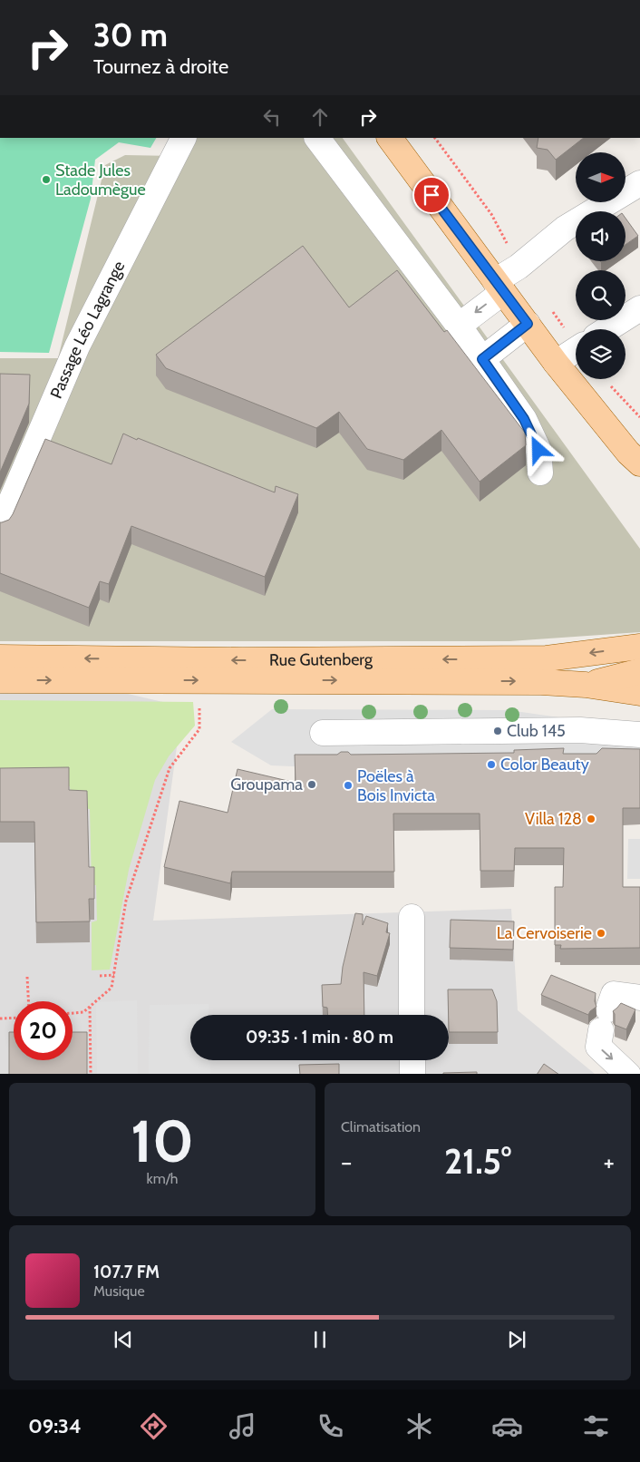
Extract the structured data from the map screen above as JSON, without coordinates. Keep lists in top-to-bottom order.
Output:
{
  "streets": {
    "main road": ["Rue Gutenberg"],
    "street": ["Passage Léo Lagrange"]
  },
  "places": [
    "Stade Jules Ladoumègue",
    "Club 145",
    "Color Beauty",
    "Groupama",
    "Poëles à Bois Invicta",
    "Villa 128",
    "La Cervoiserie"
  ],
  "north": "right",
  "page": {
    "turn": ["30 m", "Tournez à droite"],
    "limit": "20",
    "trip": "09:35 · 1 min · 80 m",
    "tile": [
      ["10", "km/h"],
      "Climatisation"
    ],
    "heat": ["−", "21.5°", "+"],
    "song": ["107.7 FM", "Musique"],
    "tabs": "09:34"
  }
}
